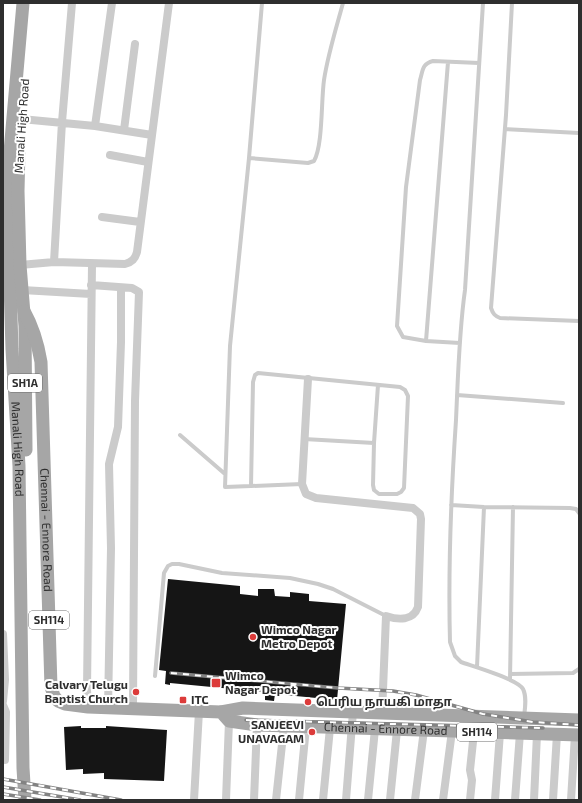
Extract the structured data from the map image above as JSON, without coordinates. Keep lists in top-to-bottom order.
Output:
{
  "streets": {
    "main road": [
      "Manali High Road",
      "SH1A",
      "Chennai - Ennore Road",
      "SH114"
    ]
  },
  "crossings": [
    ["Manali High Road", "Chennai - Ennore Road"]
  ],
  "places": {
    "other": [
      "Wimco Nagar Metro Depot",
      "Calvary Telugu Baptist Church",
      "பெரிய நாயகி மாதா",
      "SANJEEVI UNAVAGAM"
    ],
    "transit": ["Wimco Nagar Depot", "ITC"]
  }
}
